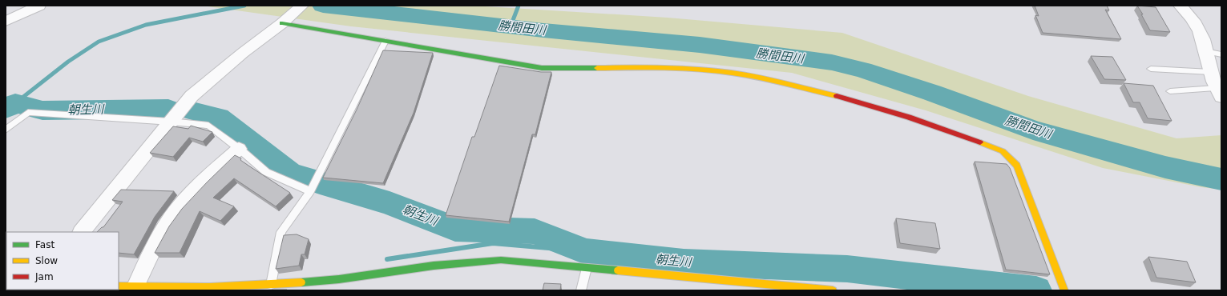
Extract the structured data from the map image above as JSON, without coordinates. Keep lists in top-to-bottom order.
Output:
{
  "water": ["勝間田川", "朝生川"],
  "legend": ["Fast", "Slow", "Jam"]
}
